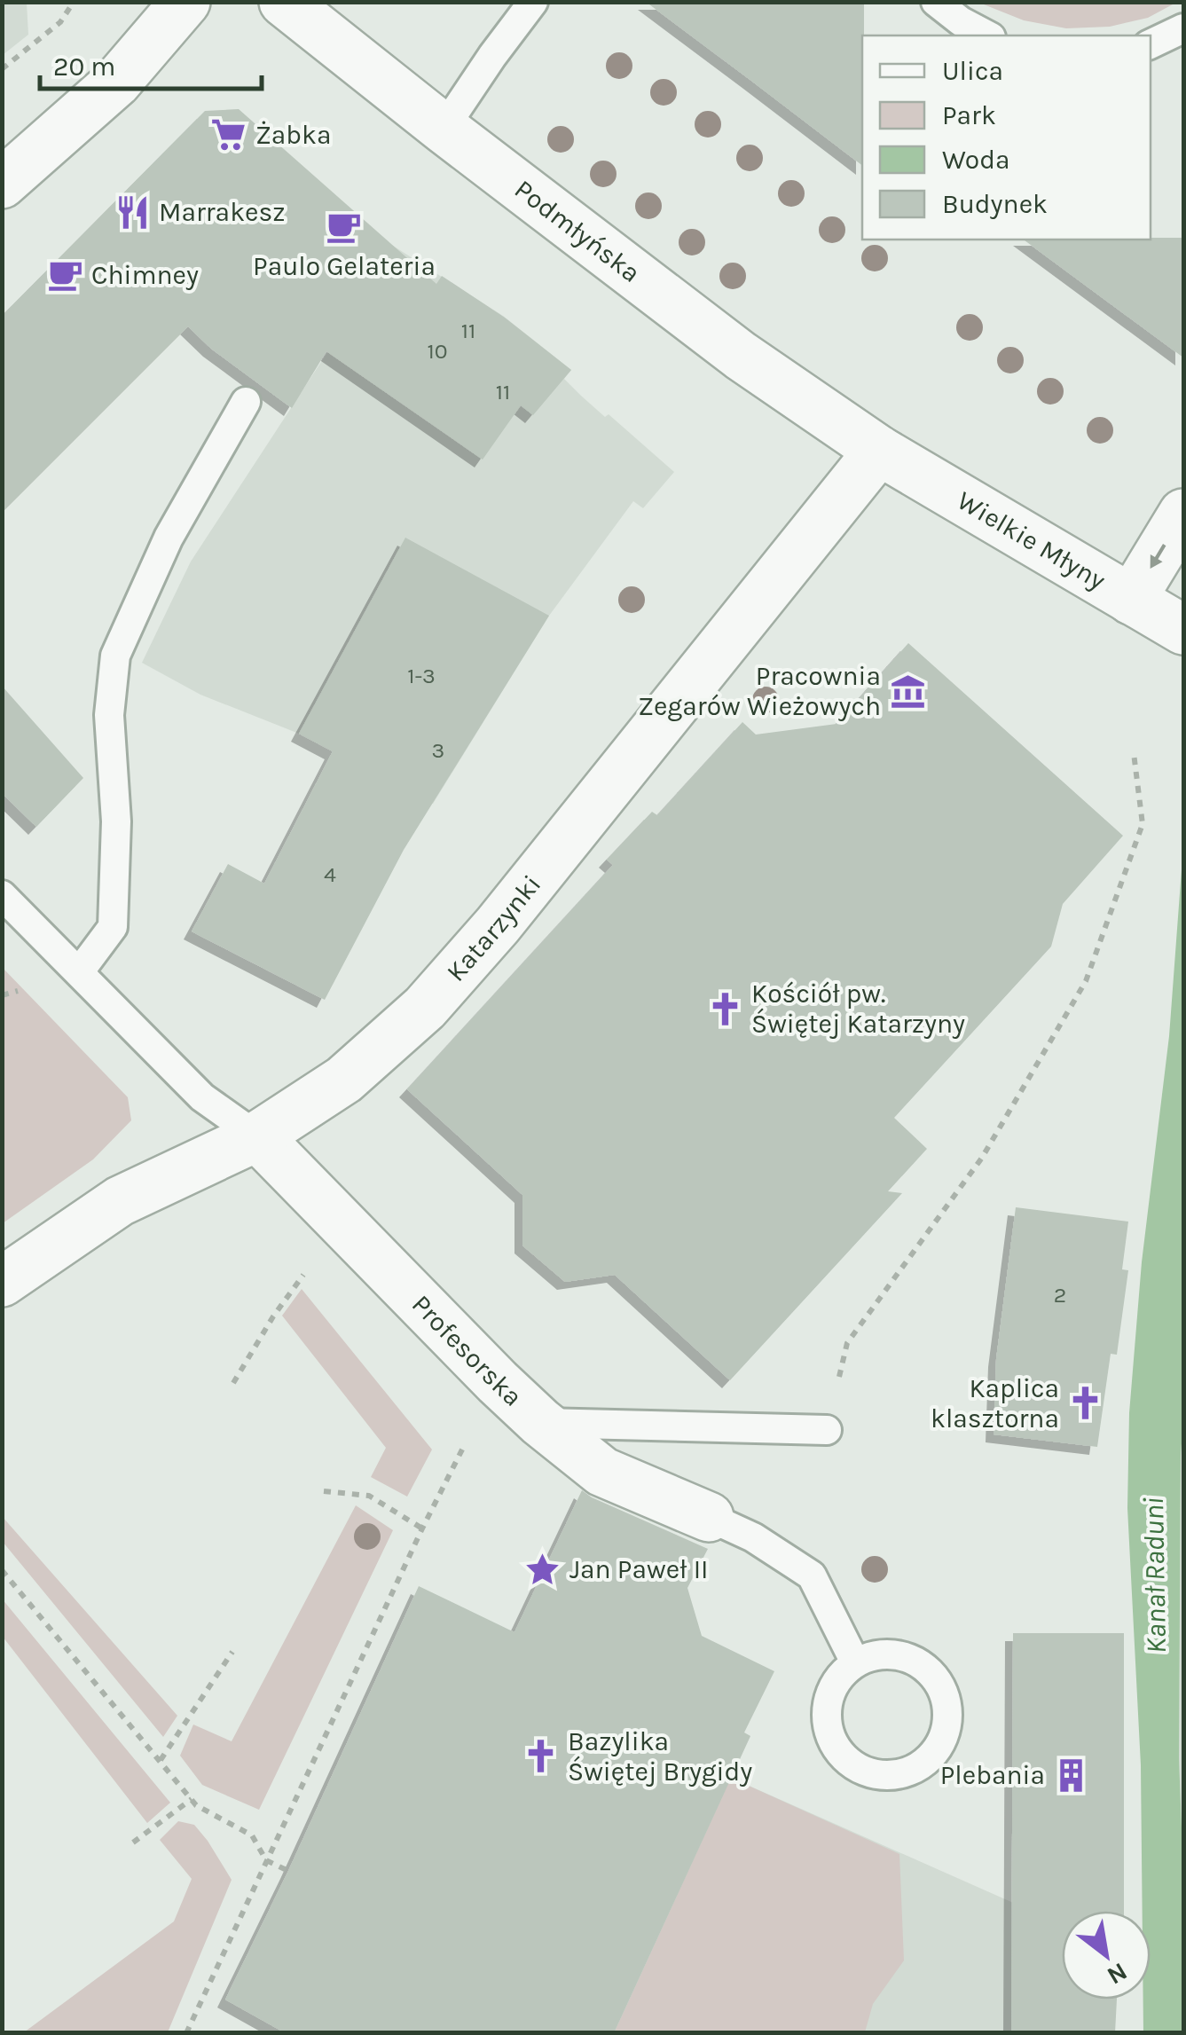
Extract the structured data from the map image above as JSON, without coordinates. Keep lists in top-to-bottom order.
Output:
{
  "streets": {
    "street": [
      "Podmłyńska",
      "Wielkie Młyny",
      "Katarzynki",
      "Profesorska"
    ]
  },
  "crossings": [
    ["Podmłyńska", "Wielkie Młyny"],
    ["Podmłyńska", "Katarzynki"],
    ["Wielkie Młyny", "Katarzynki"],
    ["Katarzynki", "Profesorska"]
  ],
  "water": ["Kanał Raduni"],
  "places": {
    "supermarket": ["Żabka"],
    "restaurant": ["Marrakesz"],
    "cafe": ["Paulo Gelateria", "Chimney"],
    "museum": ["Pracownia Zegarów Wieżowych"],
    "church": ["Kościół pw. Świętej Katarzyny", "Kaplica klasztorna", "Bazylika Świętej Brygidy"],
    "place": ["Jan Paweł II"],
    "building": ["Plebania"]
  },
  "house_numbers": [
    "11",
    "10",
    "11",
    "1-3",
    "3",
    "4",
    "2"
  ],
  "legend": [
    "Ulica",
    "Park",
    "Woda",
    "Budynek"
  ],
  "scale_bar": "20 m",
  "north": "bottom right"
}
